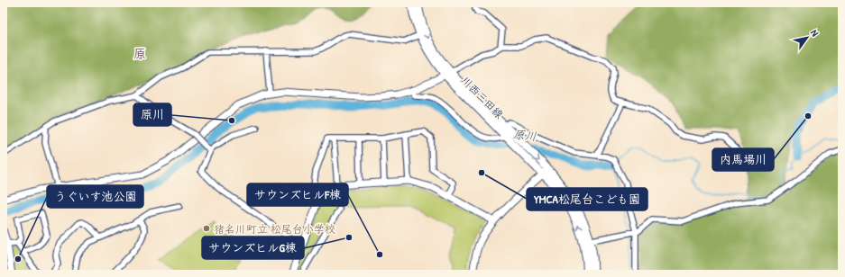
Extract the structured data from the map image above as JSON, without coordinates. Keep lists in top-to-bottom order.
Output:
{
  "streets": {
    "main road": ["川西三田線"]
  },
  "districts": ["原"],
  "water": ["原川"],
  "places": [
    "内馬場川",
    "原川",
    "YMCA松尾台こども園",
    "猪名川町立 松尾台小学校",
    "サウンズヒルG棟",
    "サウンズヒルF棟",
    "うぐいす池公園"
  ],
  "north": "top right"
}
